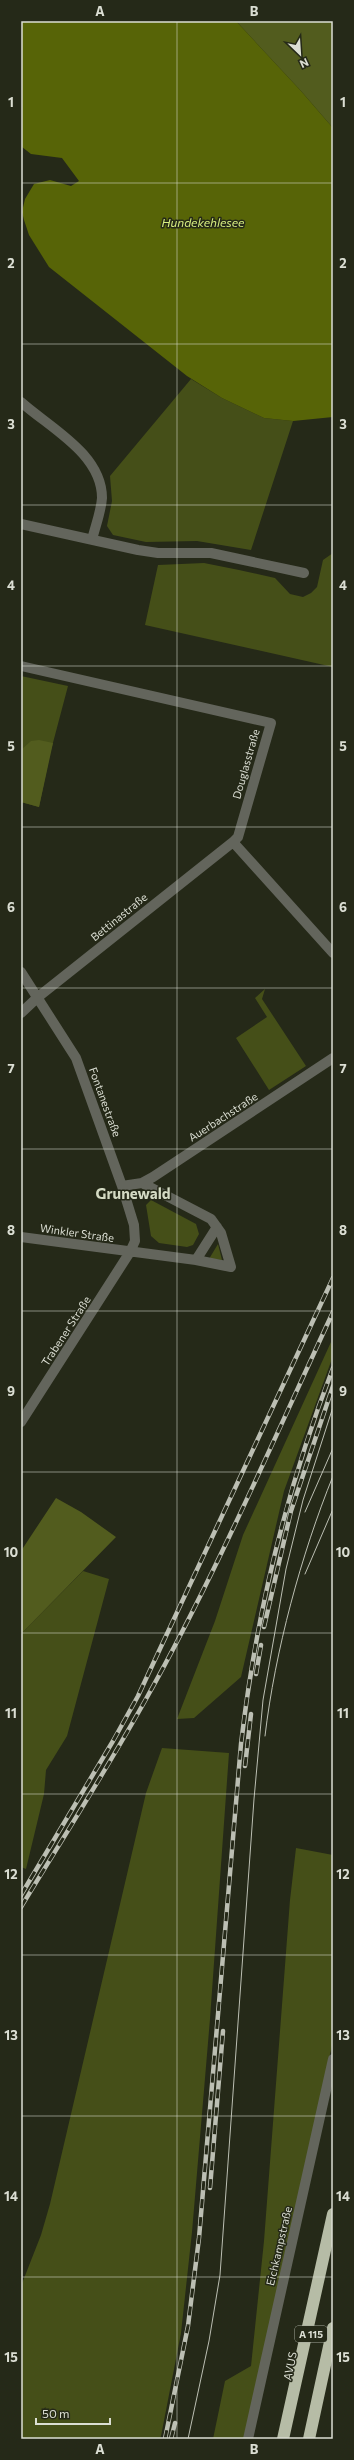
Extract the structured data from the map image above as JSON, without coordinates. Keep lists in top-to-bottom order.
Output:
{
  "streets": {
    "highway": ["A 115", "AVUS"],
    "street": [
      "Douglasstraße",
      "Bettinastraße",
      "Fontanestraße",
      "Auerbachstraße",
      "Winkler Straße",
      "Trabener Straße",
      "Eichkampstraße"
    ]
  },
  "crossings": [
    ["Douglasstraße", "Bettinastraße"],
    ["Bettinastraße", "Fontanestraße"],
    ["Fontanestraße", "Auerbachstraße"],
    ["Fontanestraße", "Winkler Straße"],
    ["Fontanestraße", "Trabener Straße"],
    ["Winkler Straße", "Trabener Straße"]
  ],
  "districts": ["Grunewald"],
  "water": ["Hundekehlesee"],
  "scale_bar": "50 m",
  "north": "bottom right",
  "grid": {
    "columns": ["A", "B"],
    "rows": [
      "1",
      "2",
      "3",
      "4",
      "5",
      "6",
      "7",
      "8",
      "9",
      "10",
      "11",
      "12",
      "13",
      "14",
      "15"
    ]
  }
}
